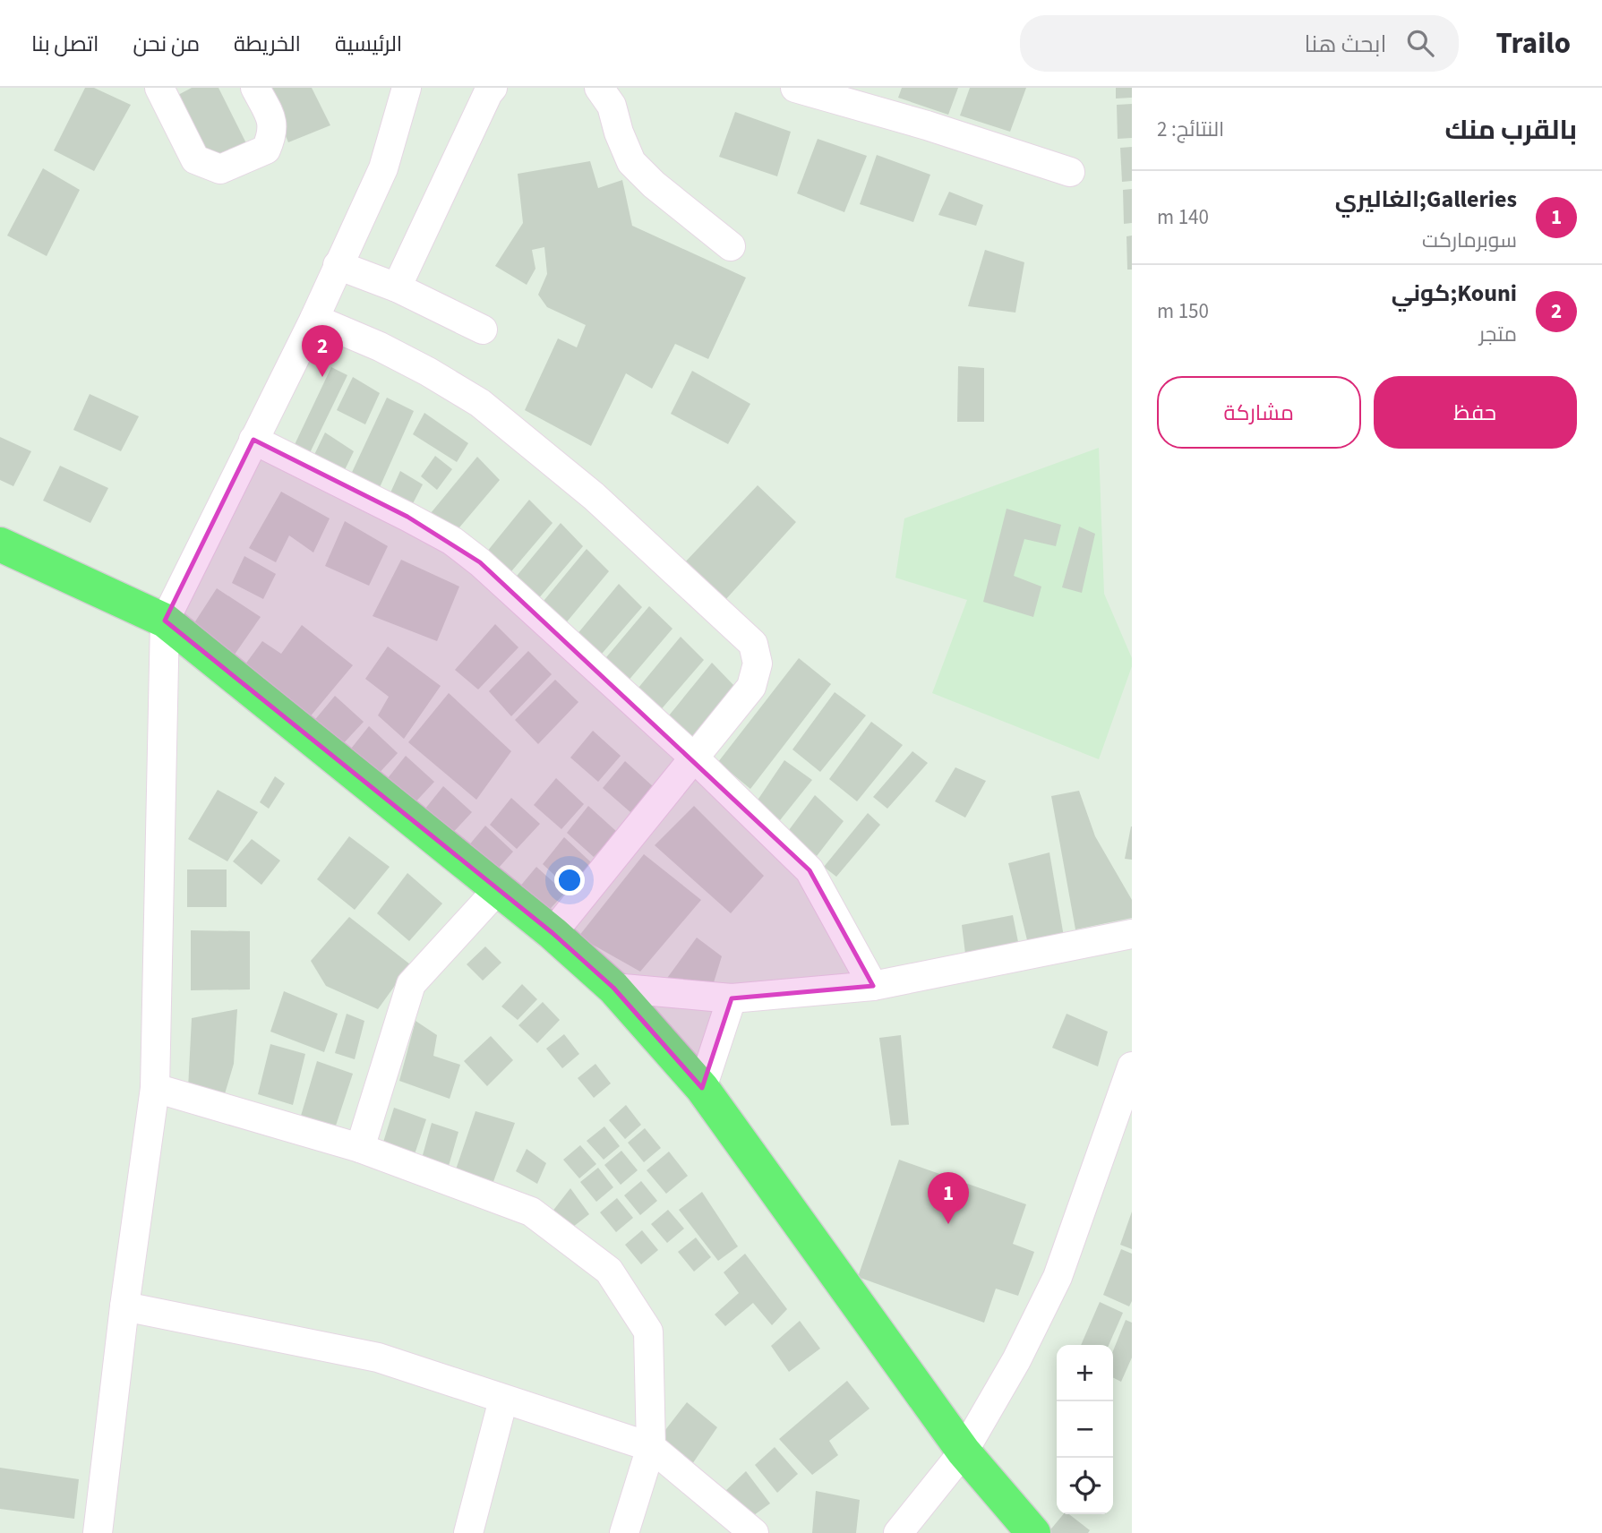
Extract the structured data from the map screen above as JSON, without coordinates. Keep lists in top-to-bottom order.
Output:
{
  "page": {
    "header": "Trailo",
    "search": "ابحث هنا",
    "nav": [
      "الرئيسية",
      "الخريطة",
      "من نحن",
      "اتصل بنا"
    ],
    "heading": ["بالقرب منك", "النتائج: 2"],
    "list": [
      {
        "mark": "1",
        "name": "Galleries;الغاليري",
        "note": "سوبرماركت",
        "value": "140 m"
      },
      {
        "mark": "2",
        "name": "Kouni;كوني",
        "note": "متجر",
        "value": "150 m"
      }
    ],
    "pins": ["2", "1"],
    "buttons": ["حفظ", "مشاركة"],
    "map_buttons": ["+", "−"]
  }
}
